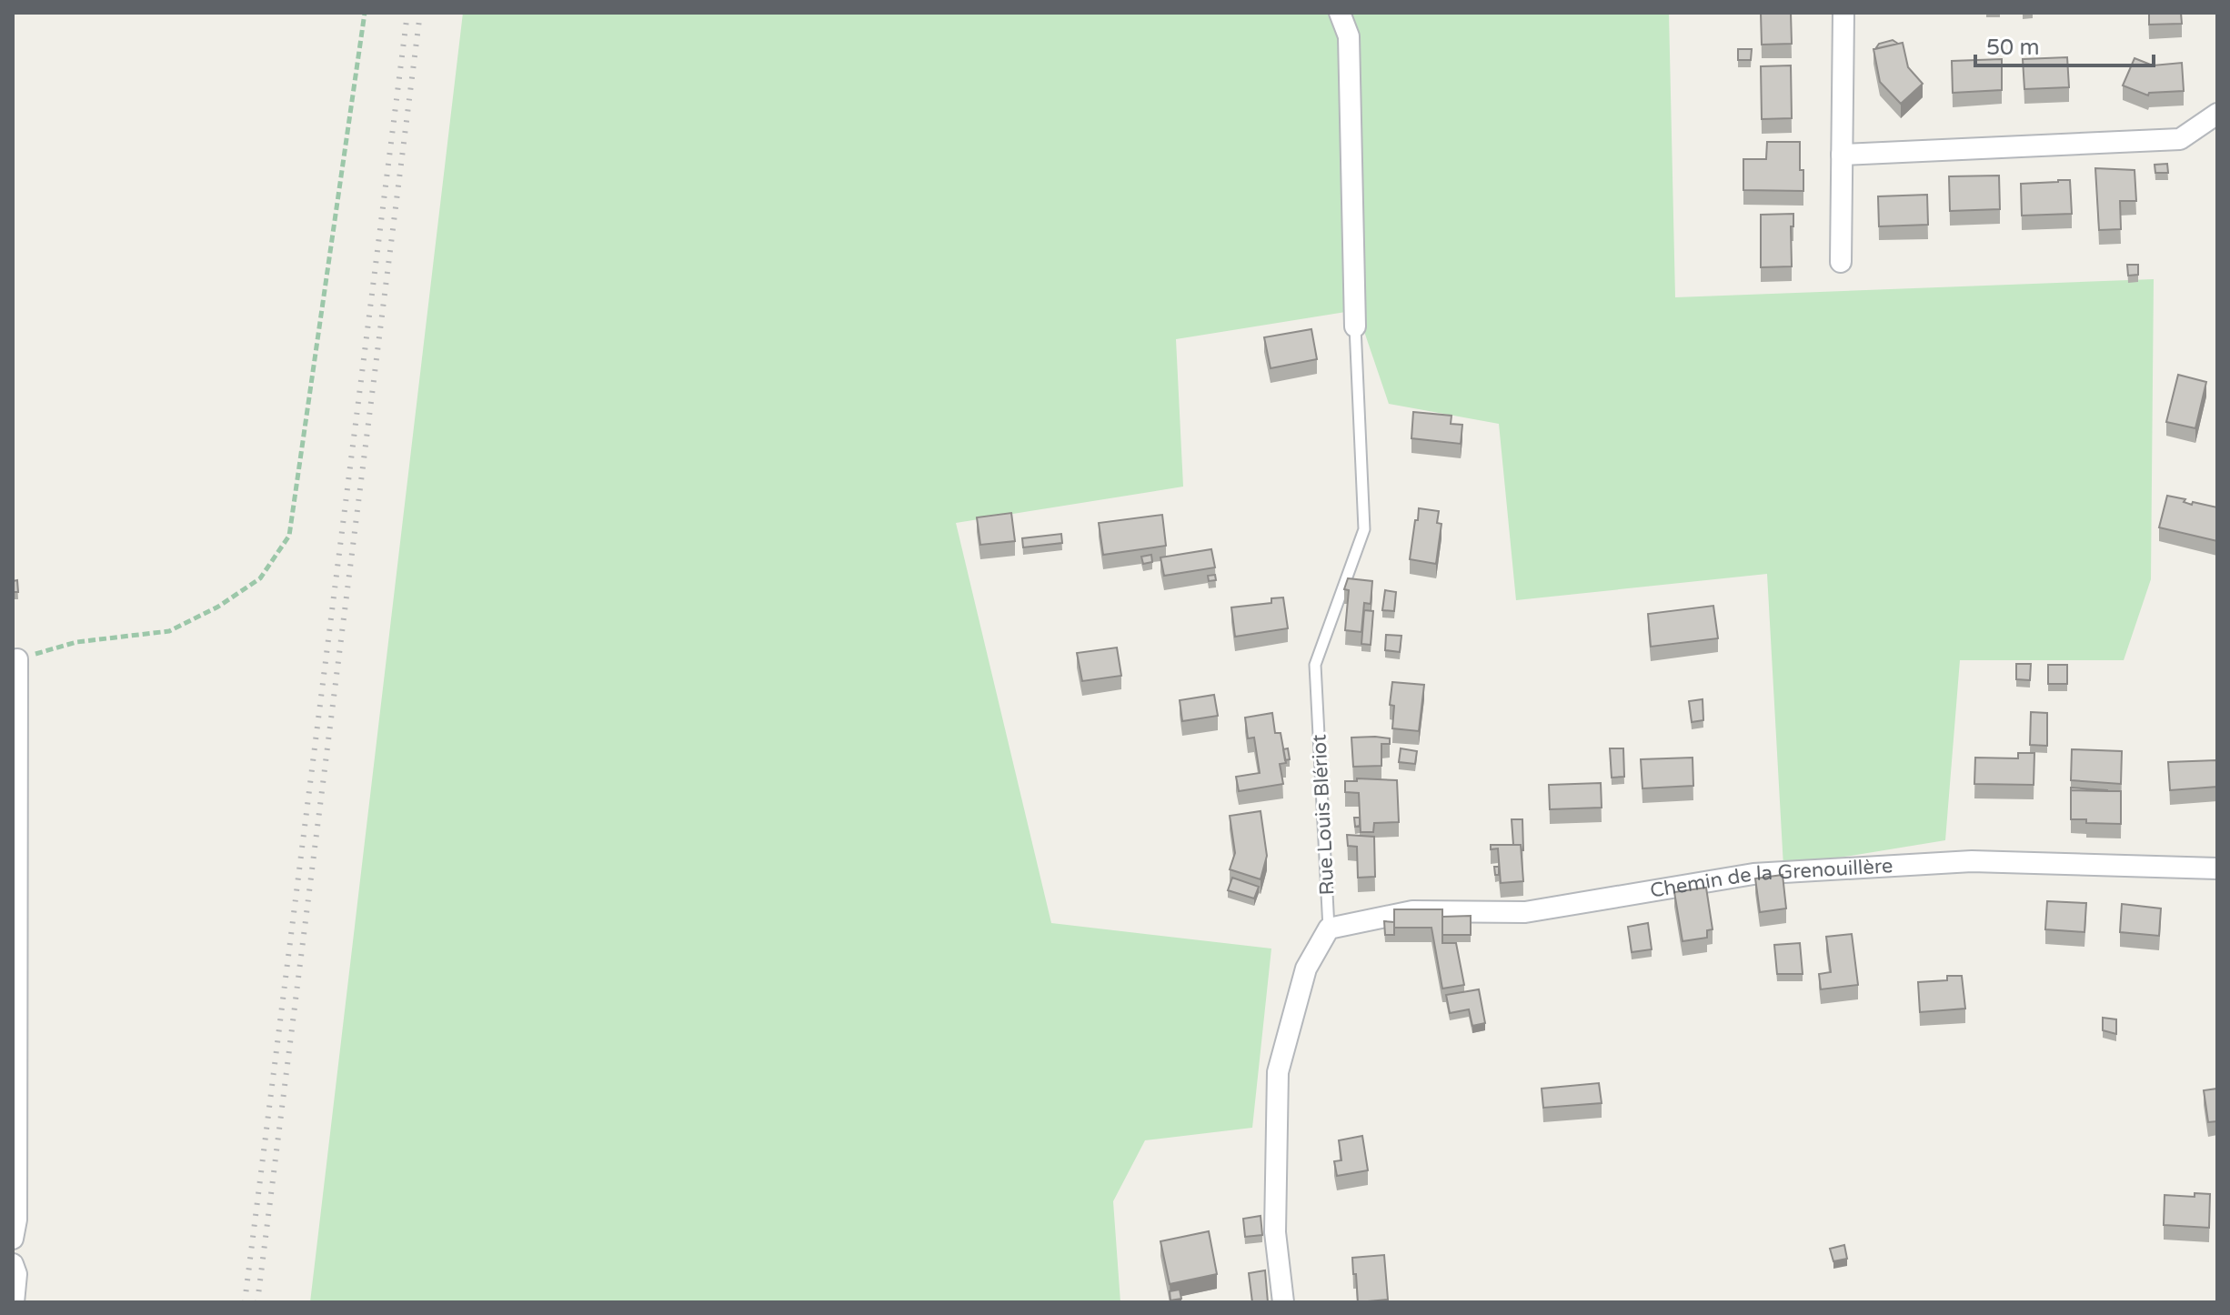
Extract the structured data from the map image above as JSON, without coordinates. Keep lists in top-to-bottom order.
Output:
{
  "streets": {
    "street": ["Chemin de la Grenouillère"],
    "lane": ["Rue Louis Blériot"]
  },
  "crossings": [
    ["Rue Louis Blériot", "Chemin de la Grenouillère"]
  ],
  "scale_bar": "50 m"
}
